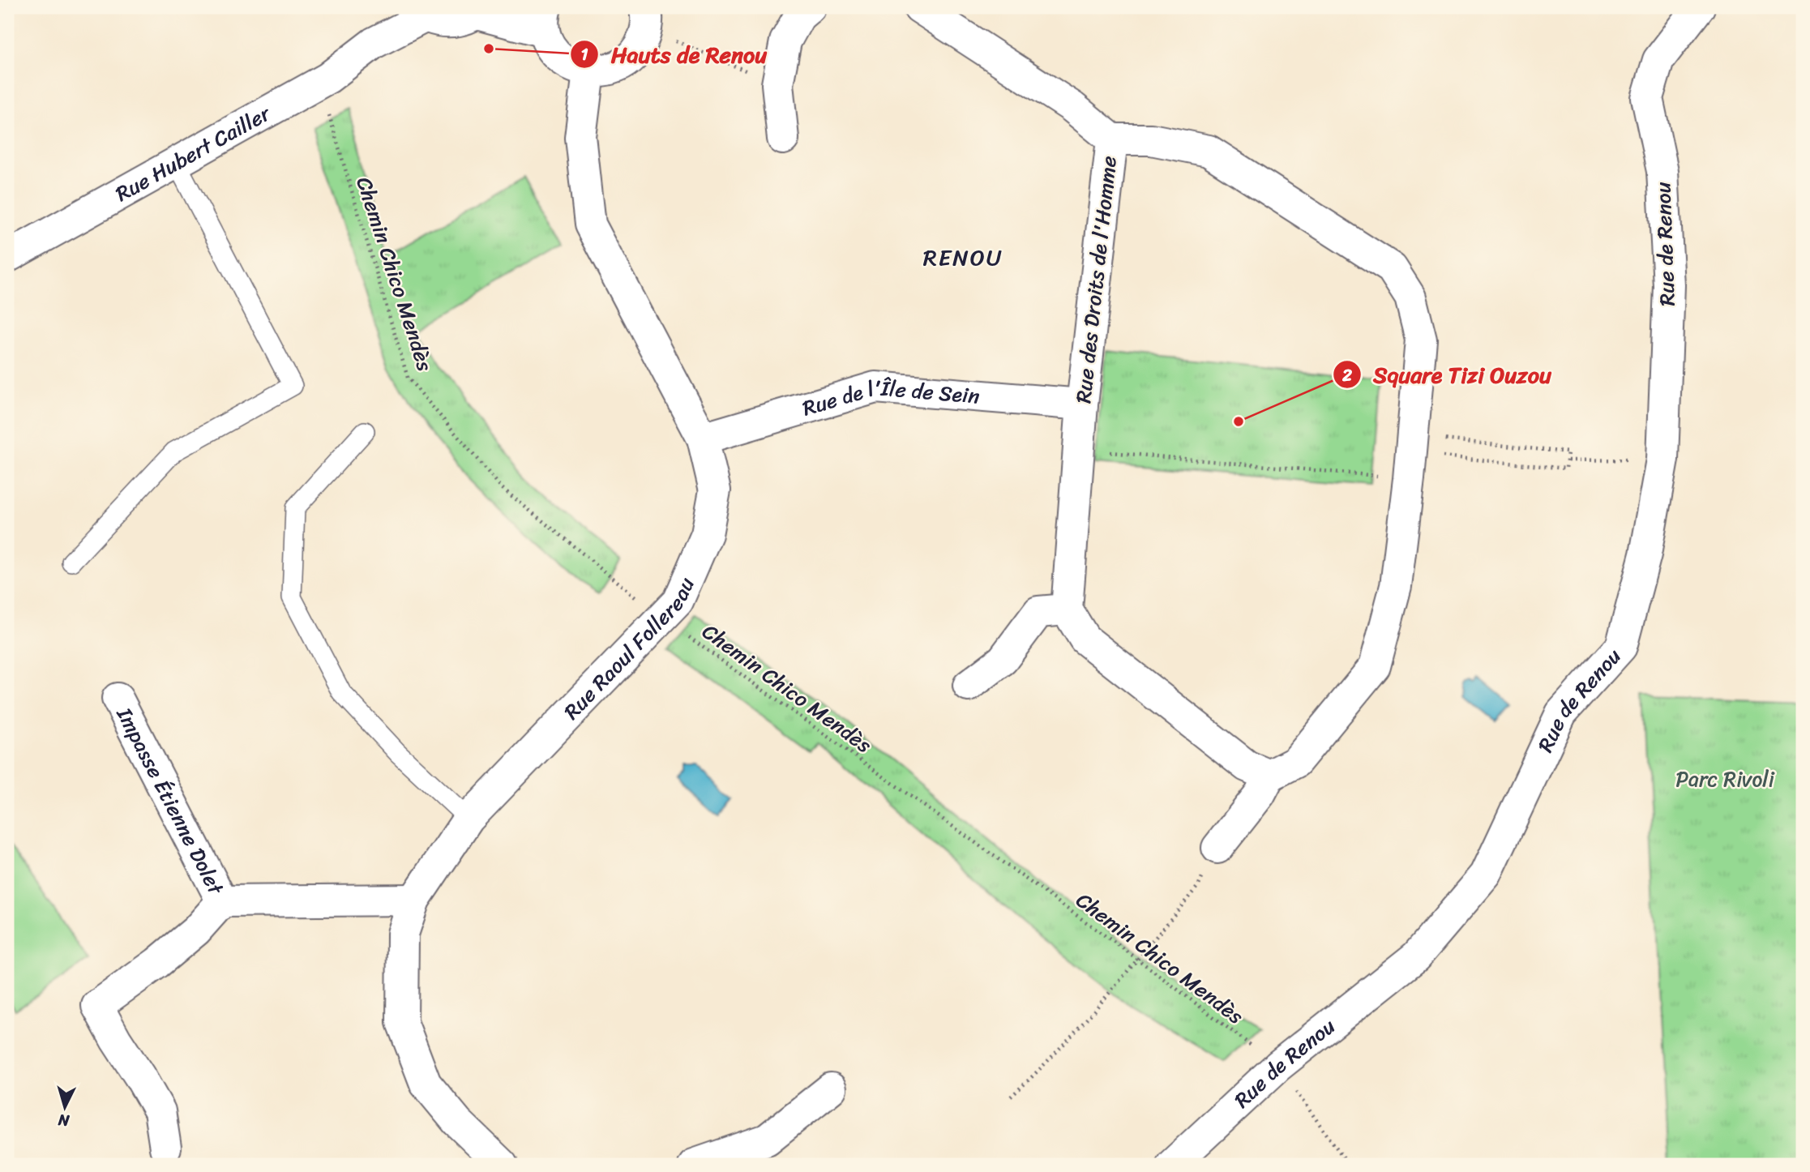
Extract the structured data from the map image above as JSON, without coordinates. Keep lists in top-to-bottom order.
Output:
{
  "streets": {
    "street": [
      "Rue Hubert Cailler",
      "Rue de Renou",
      "Rue des Droits de l'Homme",
      "Rue de l'Île de Sein",
      "Rue Raoul Follereau",
      "Impasse Étienne Dolet"
    ],
    "path": ["Chemin Chico Mendès"]
  },
  "crossings": [
    ["Rue de Renou", "Chemin Chico Mendès"],
    ["Chemin Chico Mendès", "Rue Raoul Follereau"],
    ["Rue des Droits de l'Homme", "Rue de l'Île de Sein"],
    ["Rue de l'Île de Sein", "Rue Raoul Follereau"],
    ["Rue Raoul Follereau", "Impasse Étienne Dolet"]
  ],
  "districts": ["RENOU"],
  "parks": ["Parc Rivoli"],
  "places": ["Hauts de Renou", "Square Tizi Ouzou"],
  "north": "bottom"
}
